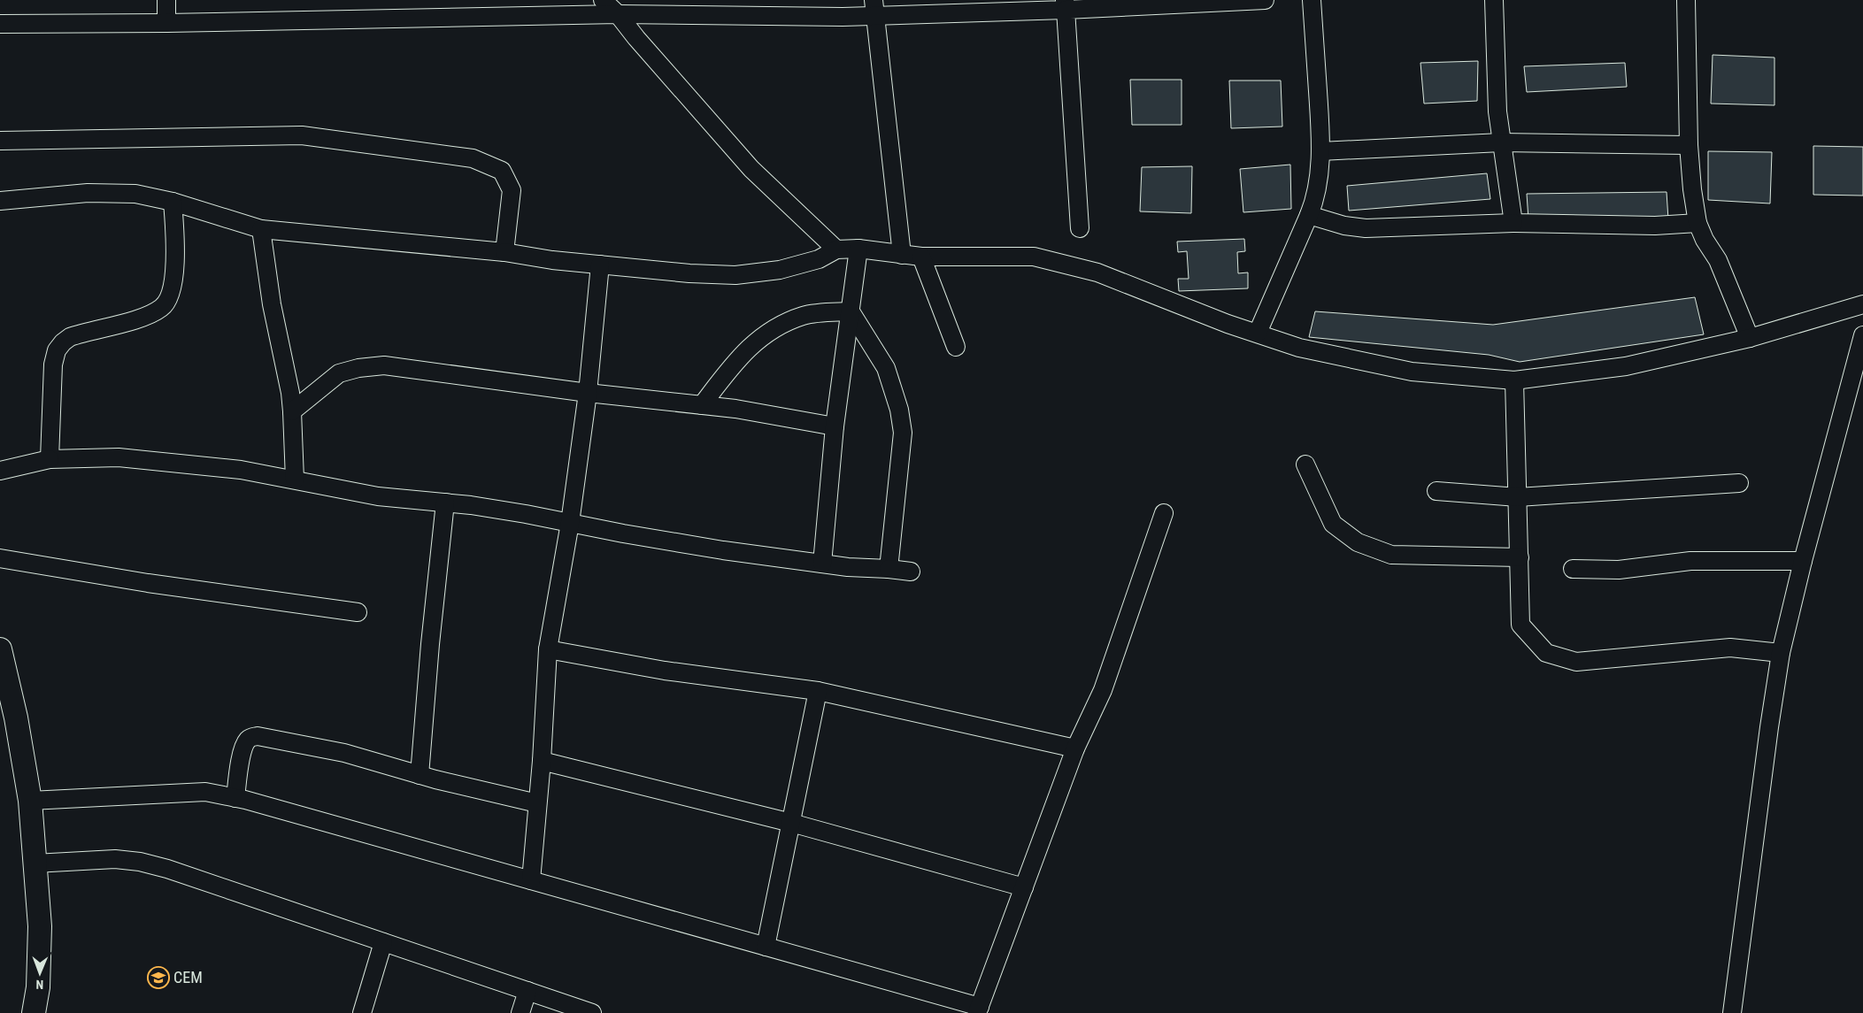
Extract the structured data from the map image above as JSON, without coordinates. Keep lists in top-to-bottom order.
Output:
{
  "places": {
    "school or university": ["CEM"]
  },
  "north": "bottom"
}
